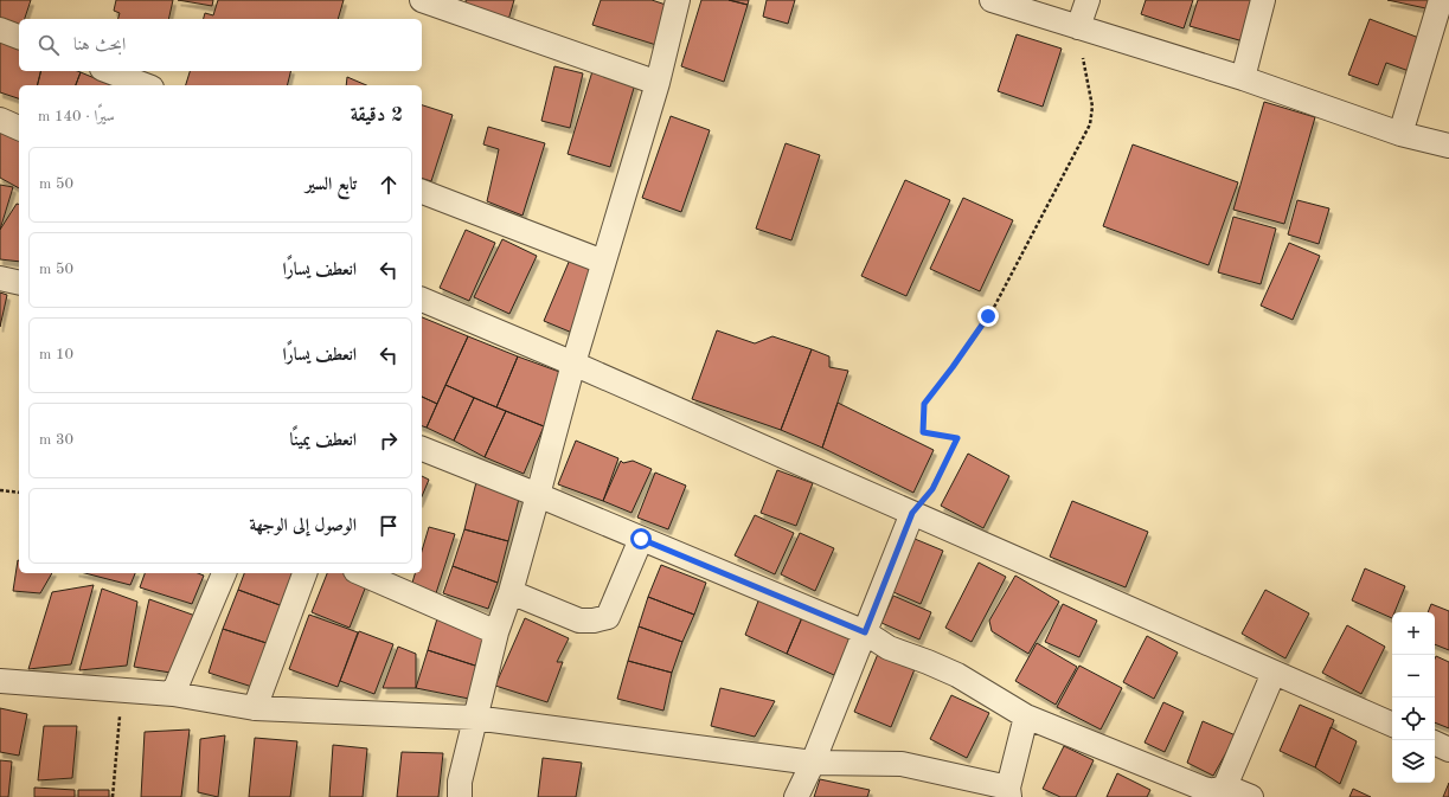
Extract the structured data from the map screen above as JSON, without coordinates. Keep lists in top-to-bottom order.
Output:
{
  "page": {
    "search": "ابحث هنا",
    "heading": ["2 دقيقة", "سيرًا · 140 m"],
    "list": [
      ["تابع السير", "50 m"],
      ["انعطف يسارًا", "50 m"],
      ["انعطف يسارًا", "10 m"],
      ["انعطف يمينًا", "30 m"],
      "الوصول إلى الوجهة"
    ],
    "map_buttons": ["+", "−"]
  }
}
